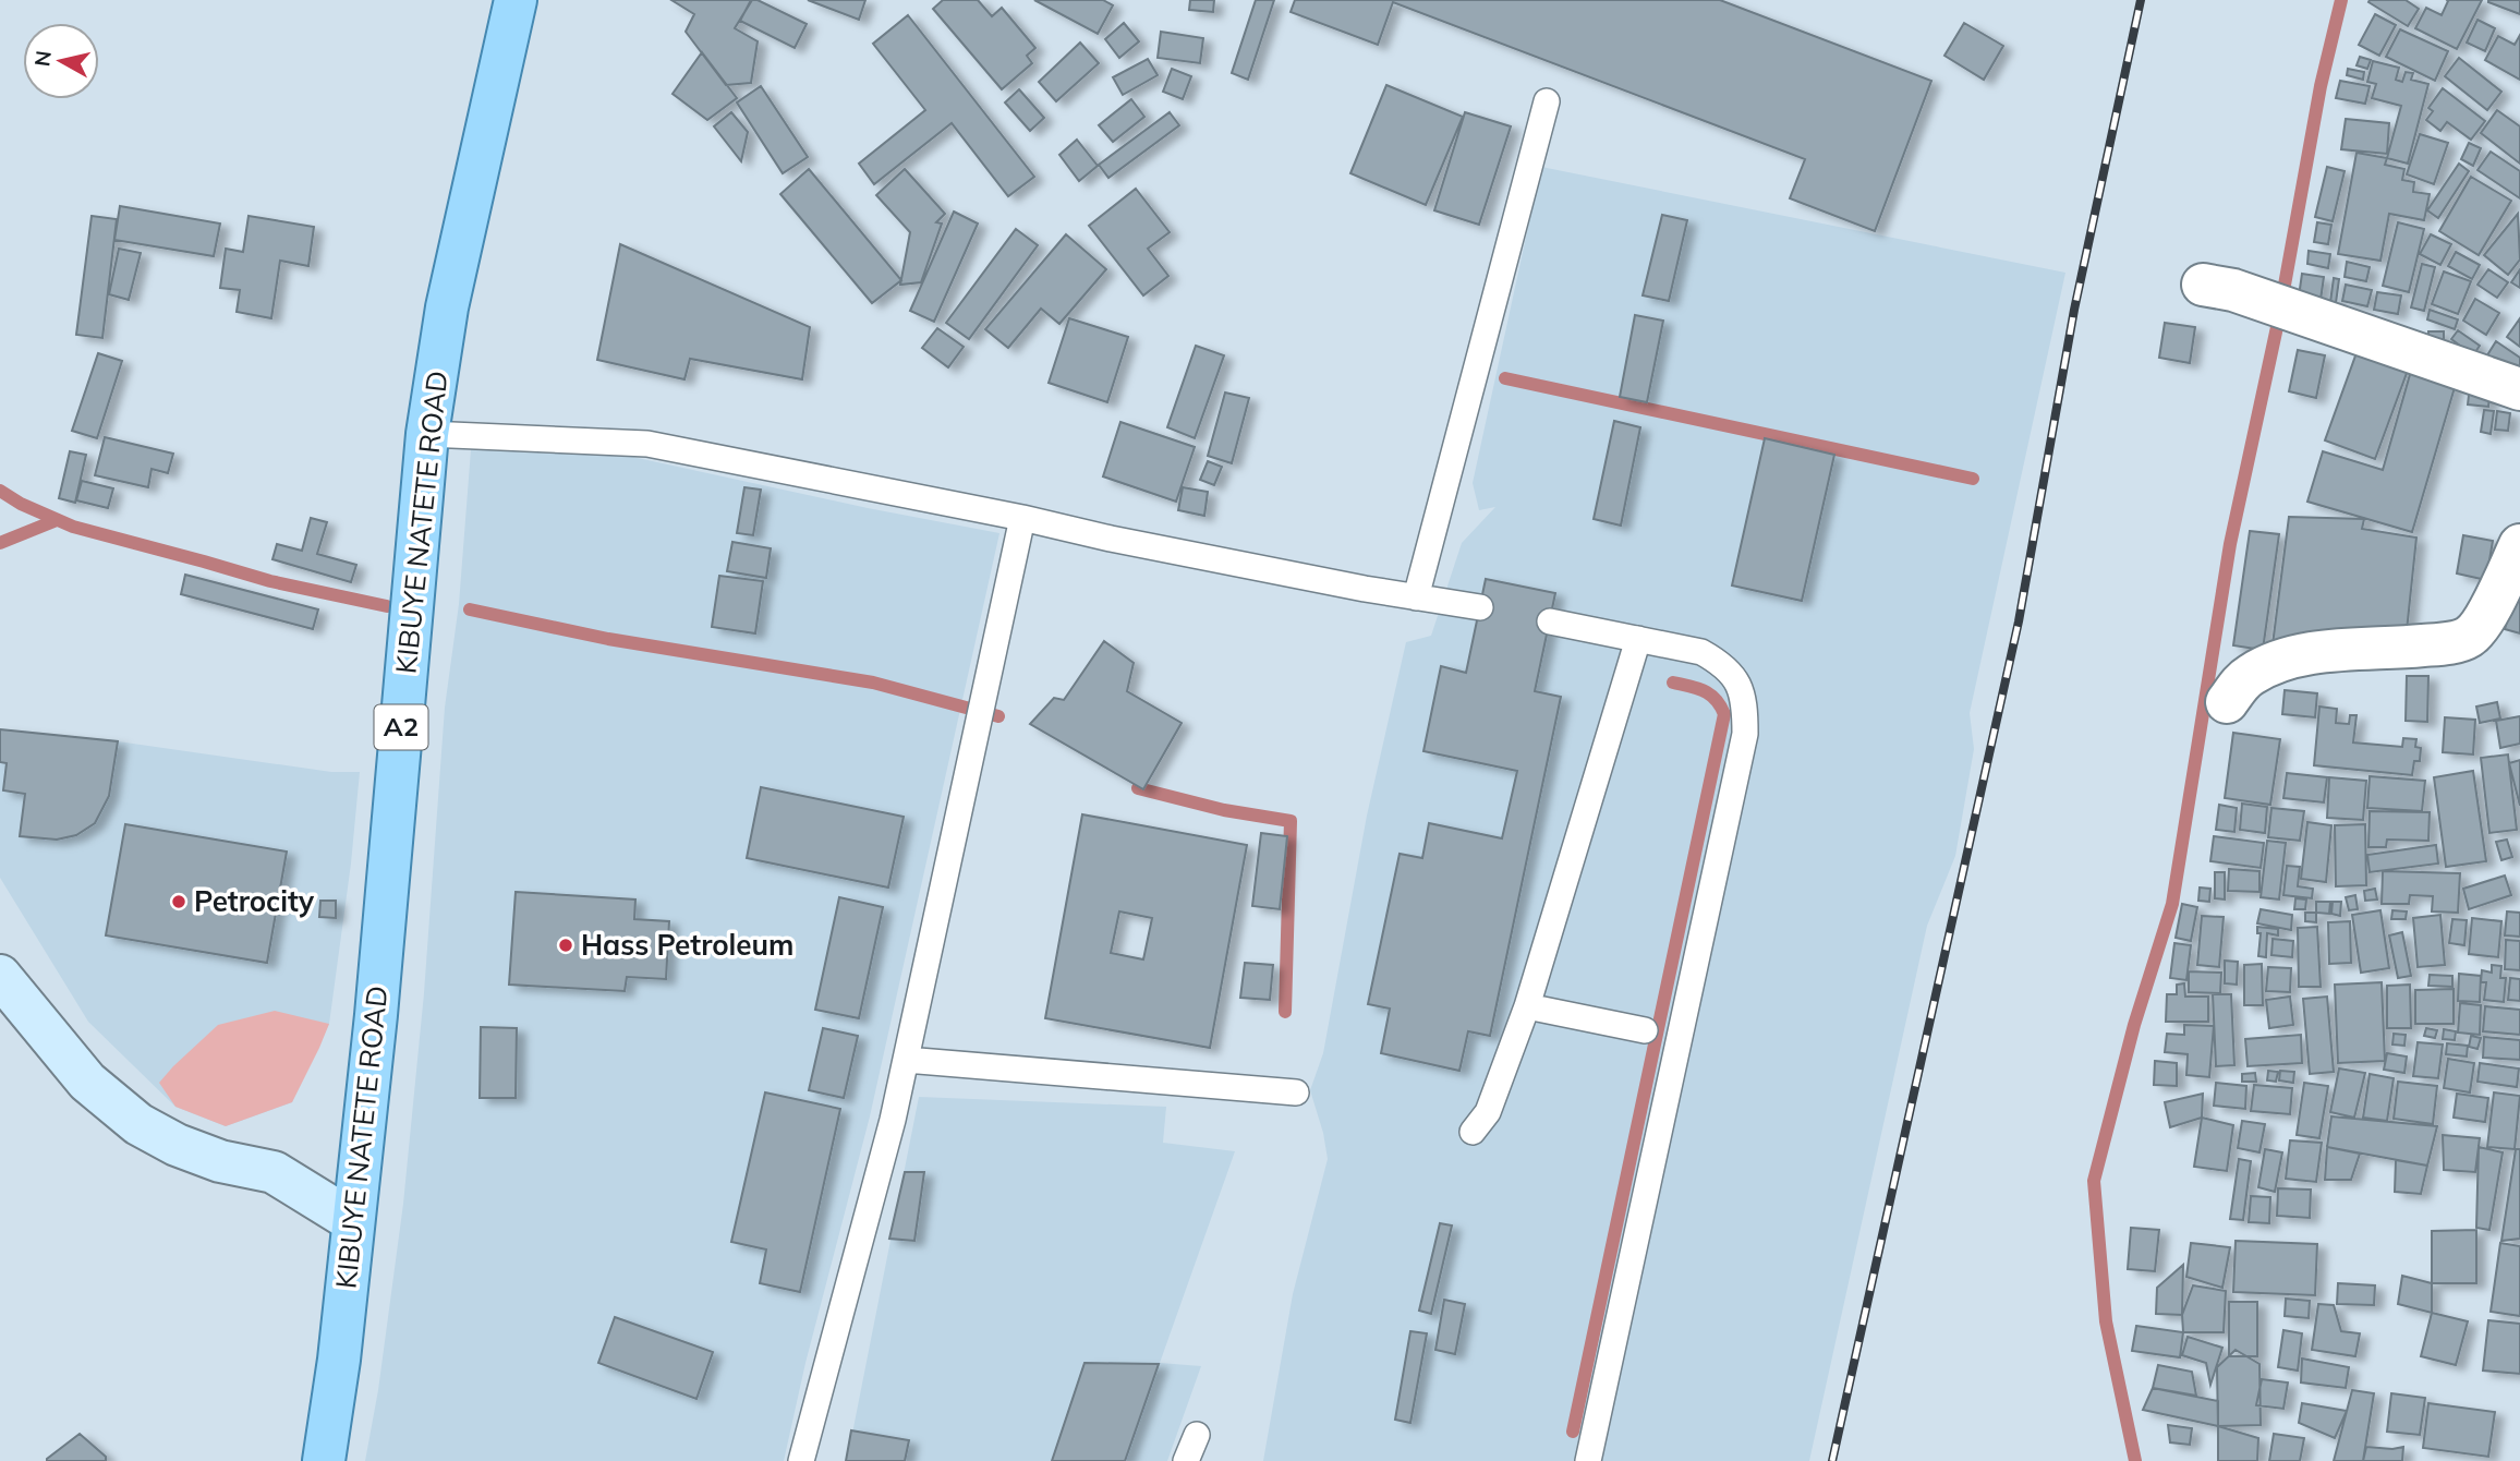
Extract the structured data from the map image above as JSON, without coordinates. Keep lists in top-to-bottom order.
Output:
{
  "streets": {
    "main road": ["KIBUYE NATETE ROAD", "A2"]
  },
  "places": ["Petrocity", "Hass Petroleum"],
  "north": "left"
}
